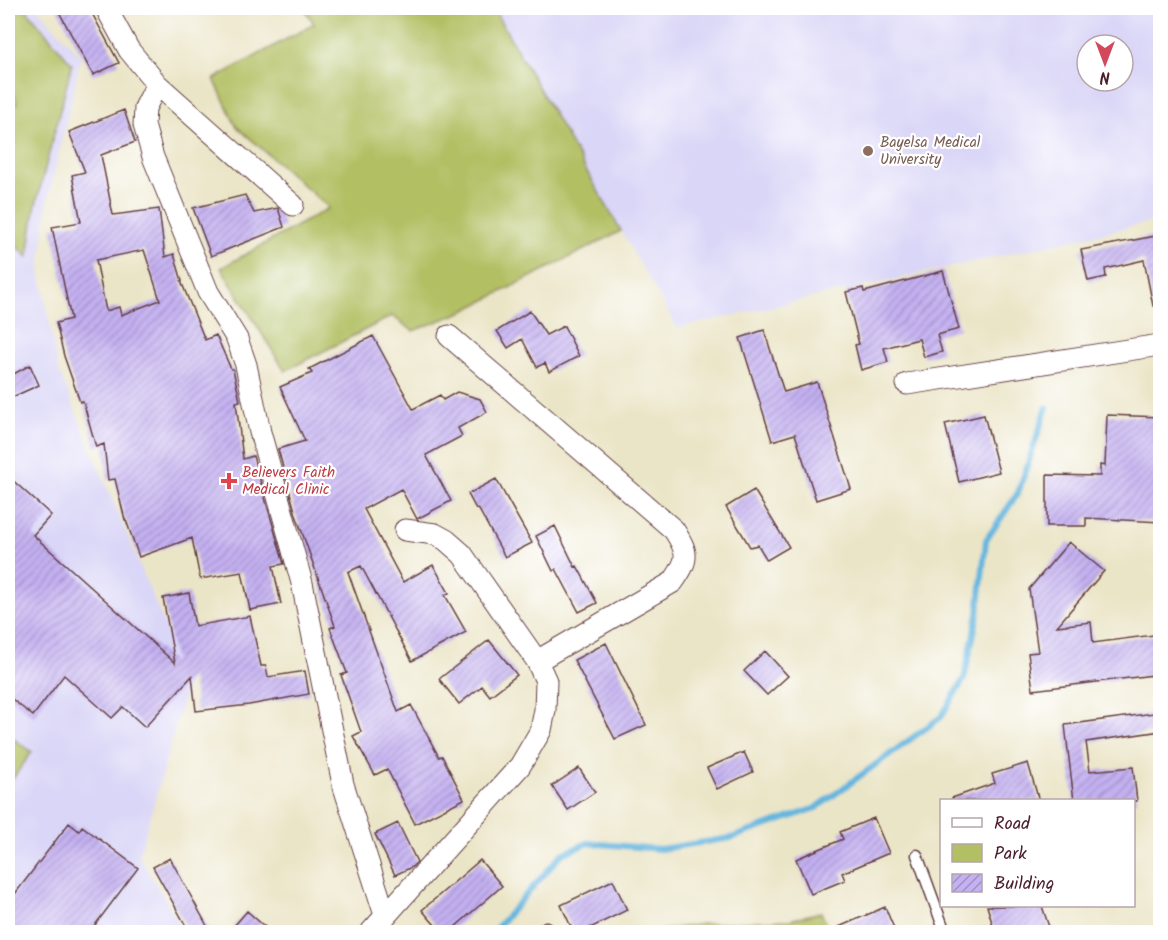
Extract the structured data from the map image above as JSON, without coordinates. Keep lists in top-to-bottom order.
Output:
{
  "places": {
    "other": ["Bayelsa Medical University"],
    "health": ["Believers Faith Medical Clinic"]
  },
  "legend": ["Road", "Park", "Building"],
  "north": "bottom"
}
